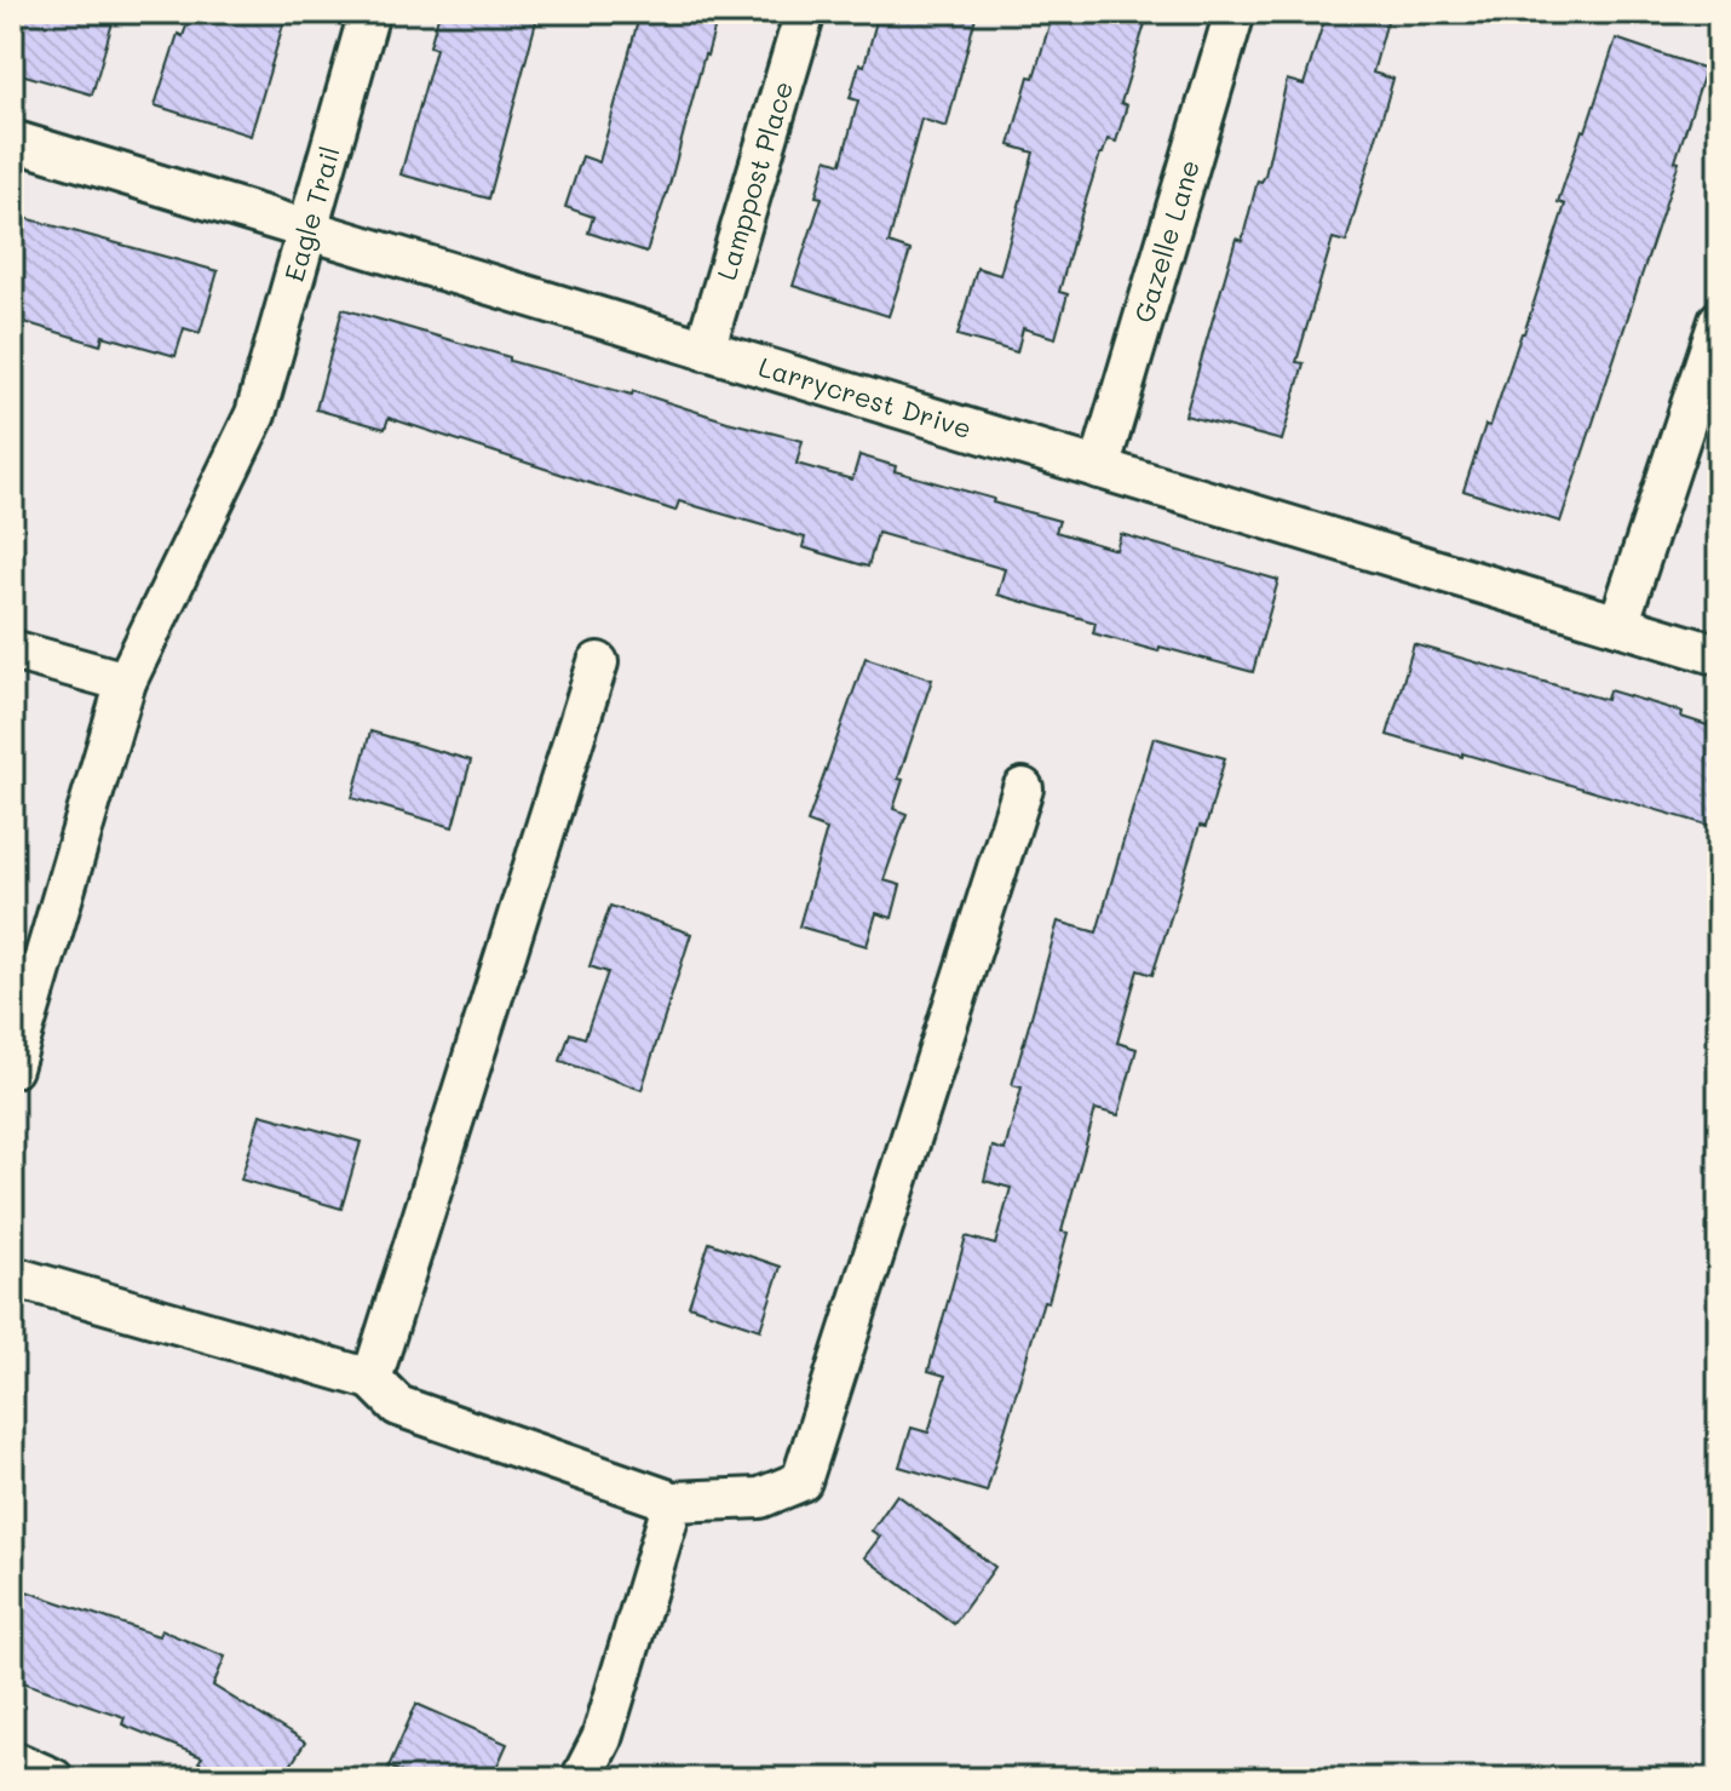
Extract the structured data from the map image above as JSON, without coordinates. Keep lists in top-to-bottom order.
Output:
{
  "streets": {
    "street": [
      "Lamppost Place",
      "Eagle Trail",
      "Gazelle Lane",
      "Larrycrest Drive"
    ]
  },
  "crossings": [
    ["Lamppost Place", "Larrycrest Drive"],
    ["Eagle Trail", "Larrycrest Drive"],
    ["Gazelle Lane", "Larrycrest Drive"]
  ]
}
